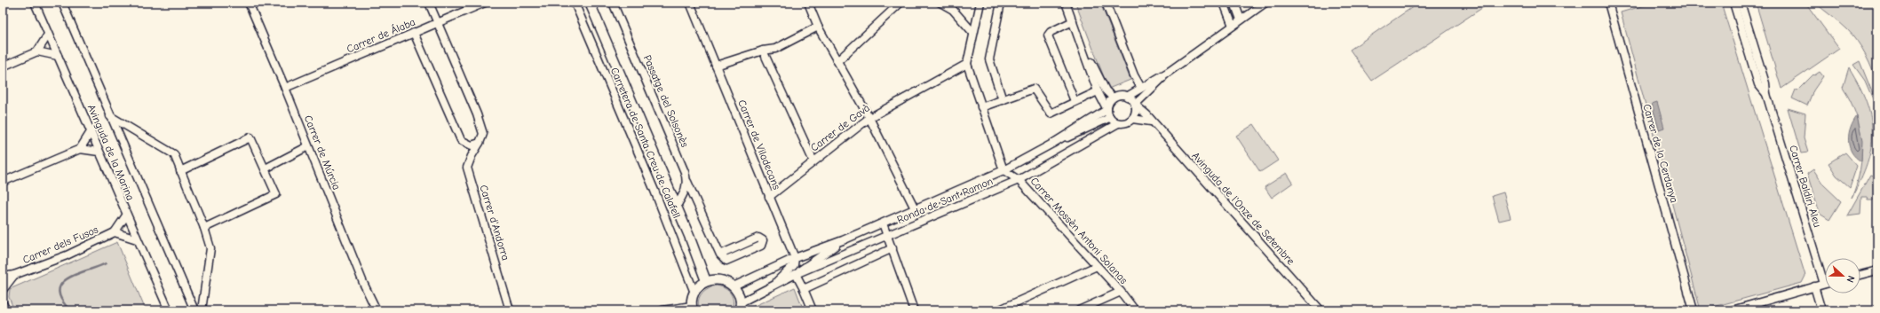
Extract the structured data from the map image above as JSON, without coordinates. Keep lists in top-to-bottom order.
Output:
{
  "streets": {
    "street": [
      "Carrer de Álaba",
      "Passatge del Solsonès",
      "Carrer de Gavà",
      "Carretera de Santa Creu de Calafell",
      "Carrer de Viladecans",
      "Avinguda de la Marina",
      "Carrer de Múrcia",
      "Carrer de la Cerdanya",
      "Carrer Baldiri Aleu",
      "Ronda de Sant Ramon",
      "Avinguda de l'Onze de Setembre",
      "Carrer d'Andorra",
      "Carrer Mossèn Antoni Solanas",
      "Carrer dels Fusos"
    ]
  },
  "crossings": [
    ["Carrer de Álaba", "Carrer de Múrcia"],
    ["Carrer de Álaba", "Carrer d'Andorra"],
    ["Carrer de Gavà", "Carrer de Viladecans"],
    ["Carrer de Viladecans", "Ronda de Sant Ramon"],
    ["Avinguda de la Marina", "Carrer dels Fusos"],
    ["Ronda de Sant Ramon", "Avinguda de l'Onze de Setembre"],
    ["Ronda de Sant Ramon", "Carrer Mossèn Antoni Solanas"]
  ],
  "north": "right"
}
